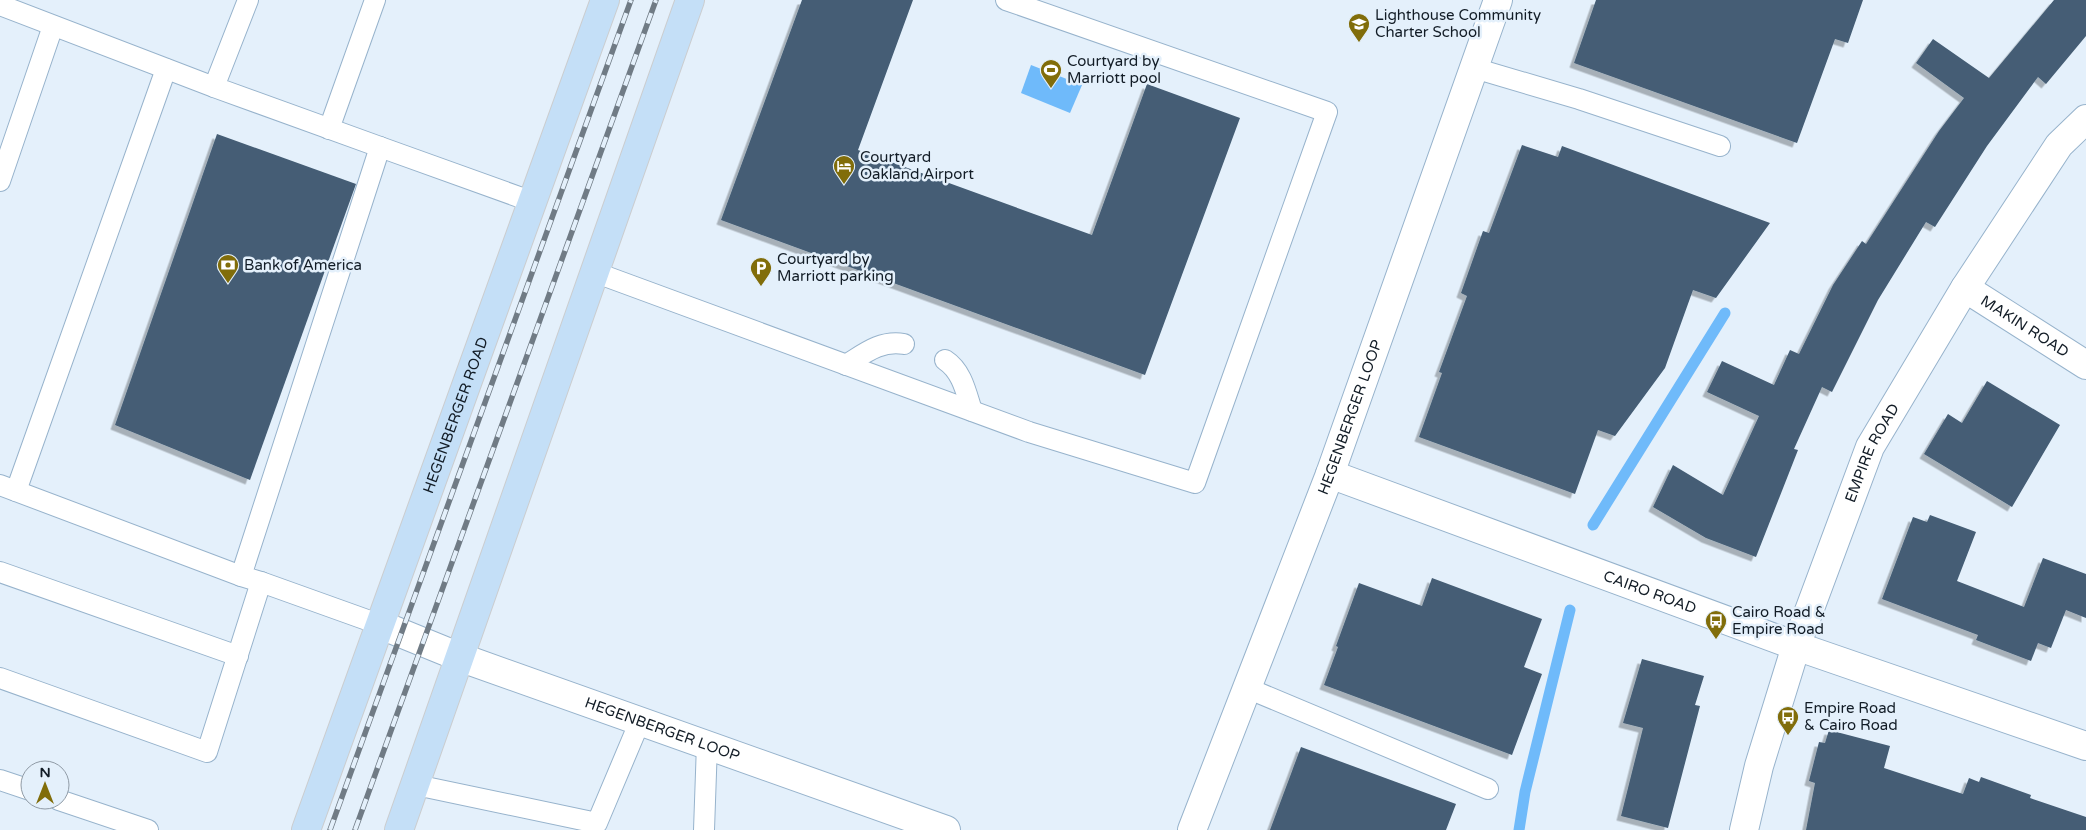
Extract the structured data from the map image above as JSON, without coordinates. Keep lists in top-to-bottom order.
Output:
{
  "streets": {
    "main road": ["HEGENBERGER ROAD"],
    "street": [
      "MAKIN ROAD",
      "HEGENBERGER LOOP",
      "EMPIRE ROAD",
      "CAIRO ROAD"
    ]
  },
  "crossings": [
    ["MAKIN ROAD", "EMPIRE ROAD"],
    ["HEGENBERGER ROAD", "HEGENBERGER LOOP"],
    ["HEGENBERGER LOOP", "CAIRO ROAD"],
    ["EMPIRE ROAD", "CAIRO ROAD"]
  ],
  "places": {
    "school or university": ["Lighthouse Community Charter School"],
    "sports": ["Courtyard by Marriott pool"],
    "hotel": ["Courtyard Oakland Airport"],
    "bank": ["Bank of America"],
    "parking": ["Courtyard by Marriott parking"],
    "bus stop": ["Cairo Road & Empire Road", "Empire Road & Cairo Road"]
  },
  "north": "top"
}
